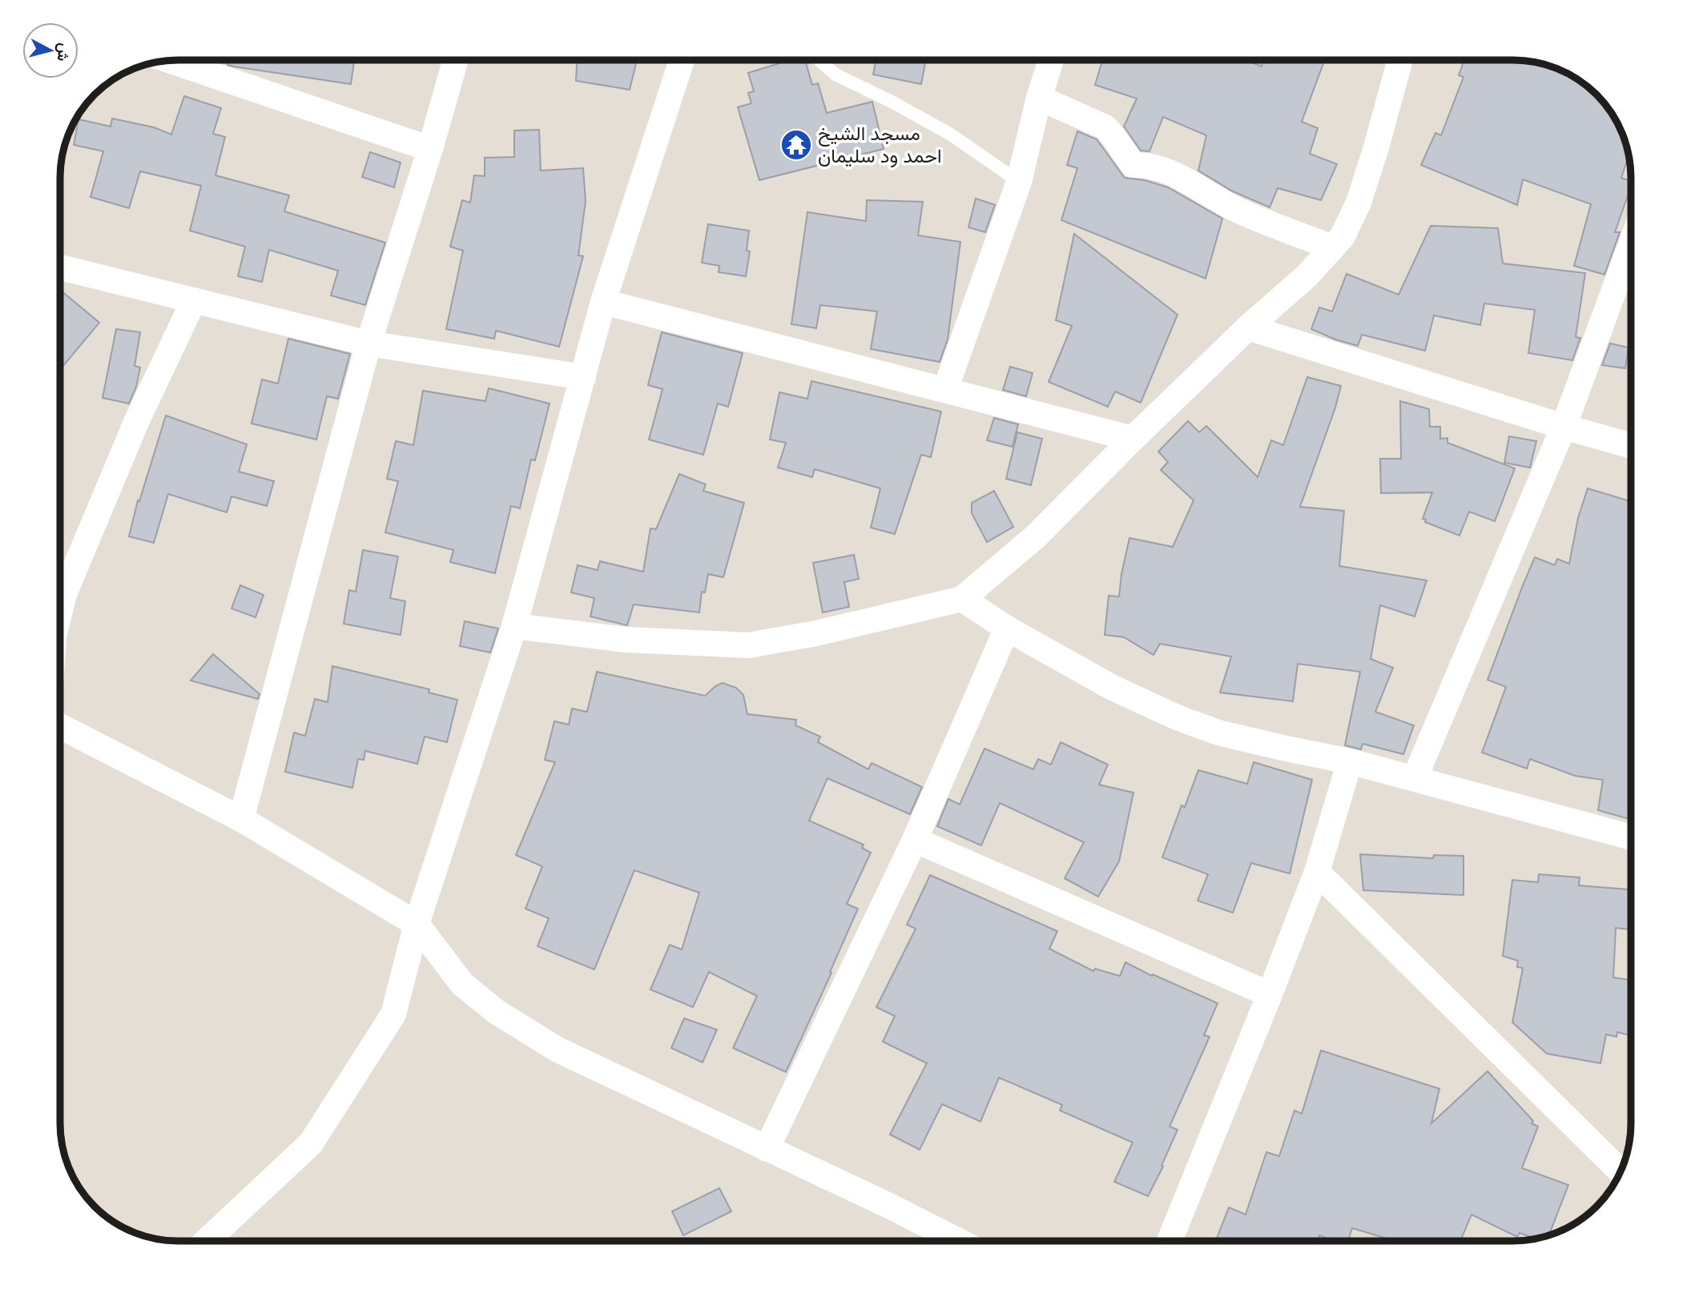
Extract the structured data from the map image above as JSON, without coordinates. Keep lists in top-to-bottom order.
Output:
{
  "places": {
    "temple": ["مسجد الشيخ احمد ود سليمان"]
  },
  "north": "right"
}
